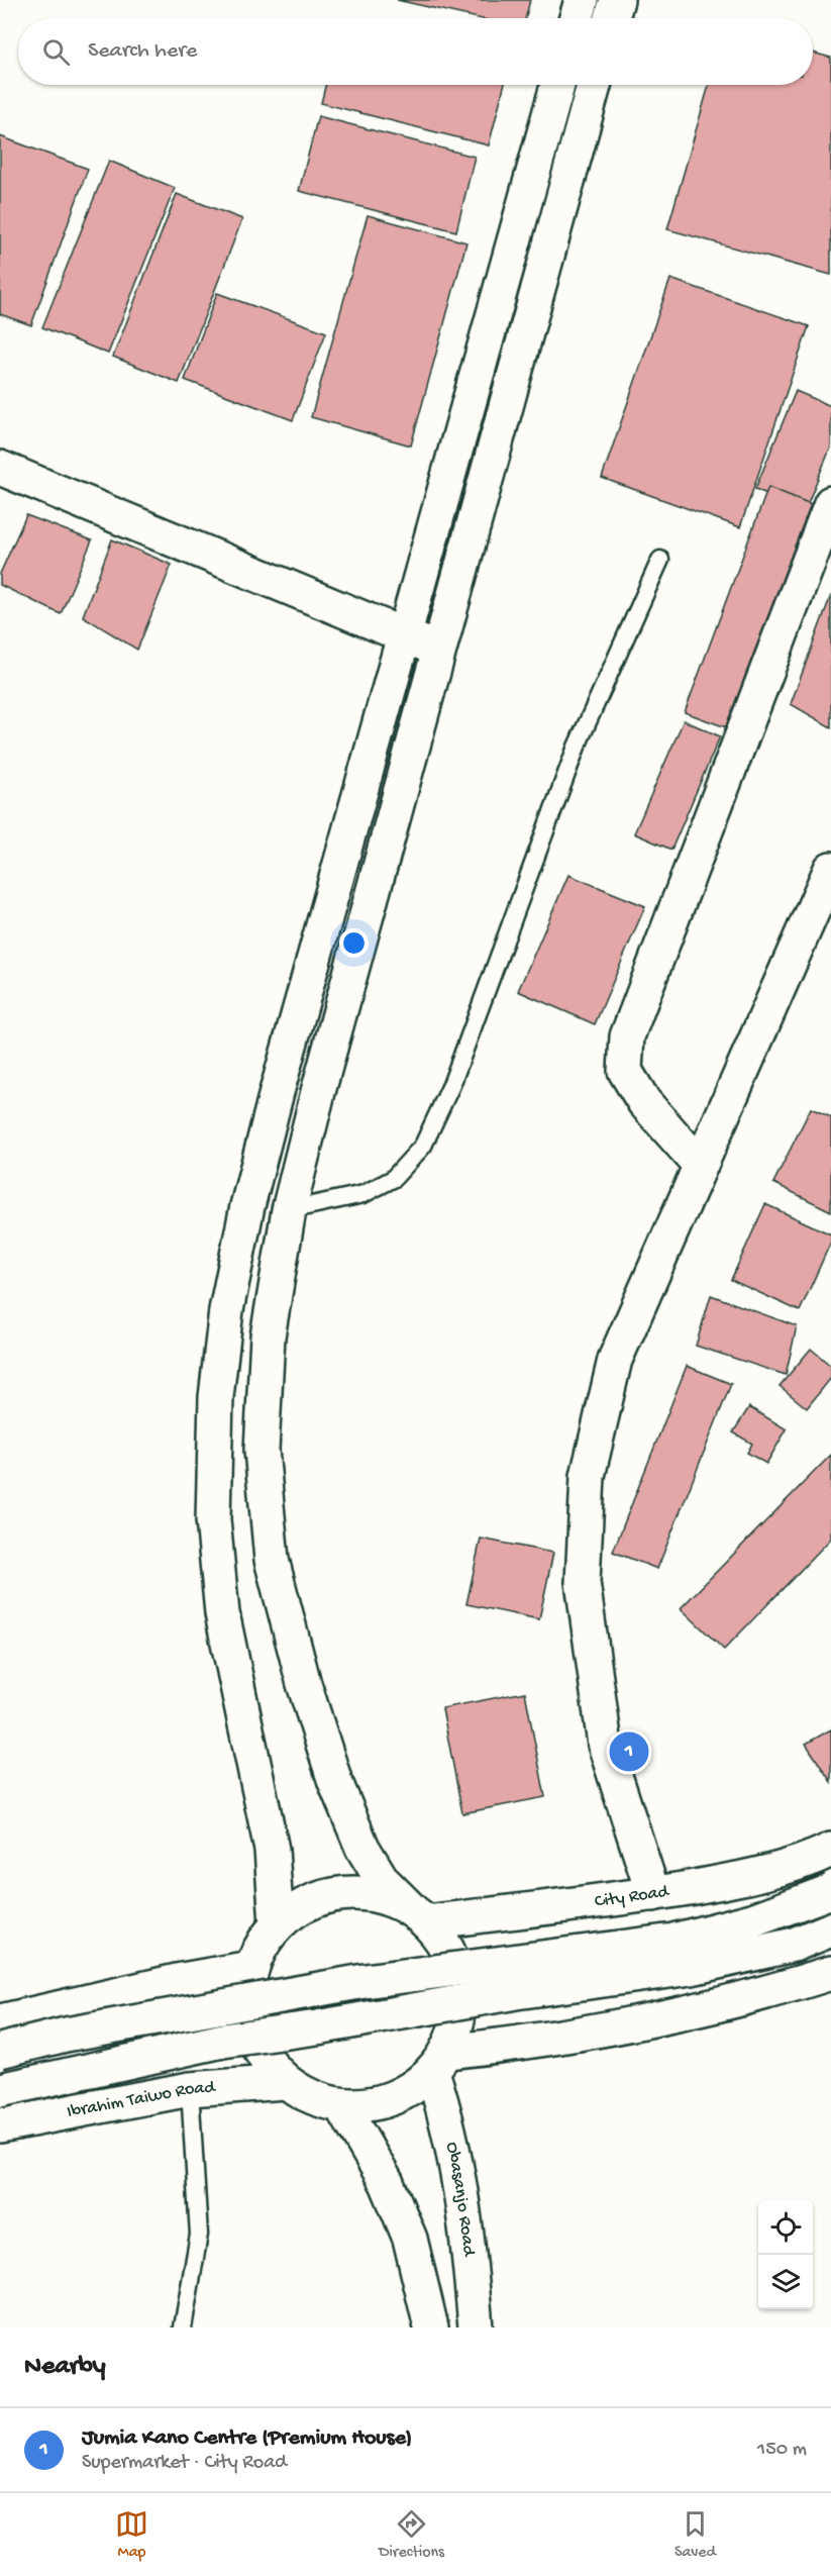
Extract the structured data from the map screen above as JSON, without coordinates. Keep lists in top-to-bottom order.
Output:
{
  "streets": {
    "main road": ["City Road", "Ibrahim Taiwo Road", "Obasanjo Road"]
  },
  "crossings": [
    ["City Road", "Ibrahim Taiwo Road"],
    ["City Road", "Obasanjo Road"],
    ["Ibrahim Taiwo Road", "Obasanjo Road"]
  ],
  "page": {
    "search": "Search here",
    "pins": "1",
    "heading": "Nearby",
    "list": [
      {
        "mark": "1",
        "name": "Jumia Kano Centre (Premium House)",
        "note": "Supermarket · City Road",
        "value": "150 m"
      }
    ],
    "nav": ["Map", "Directions", "Saved"]
  }
}
